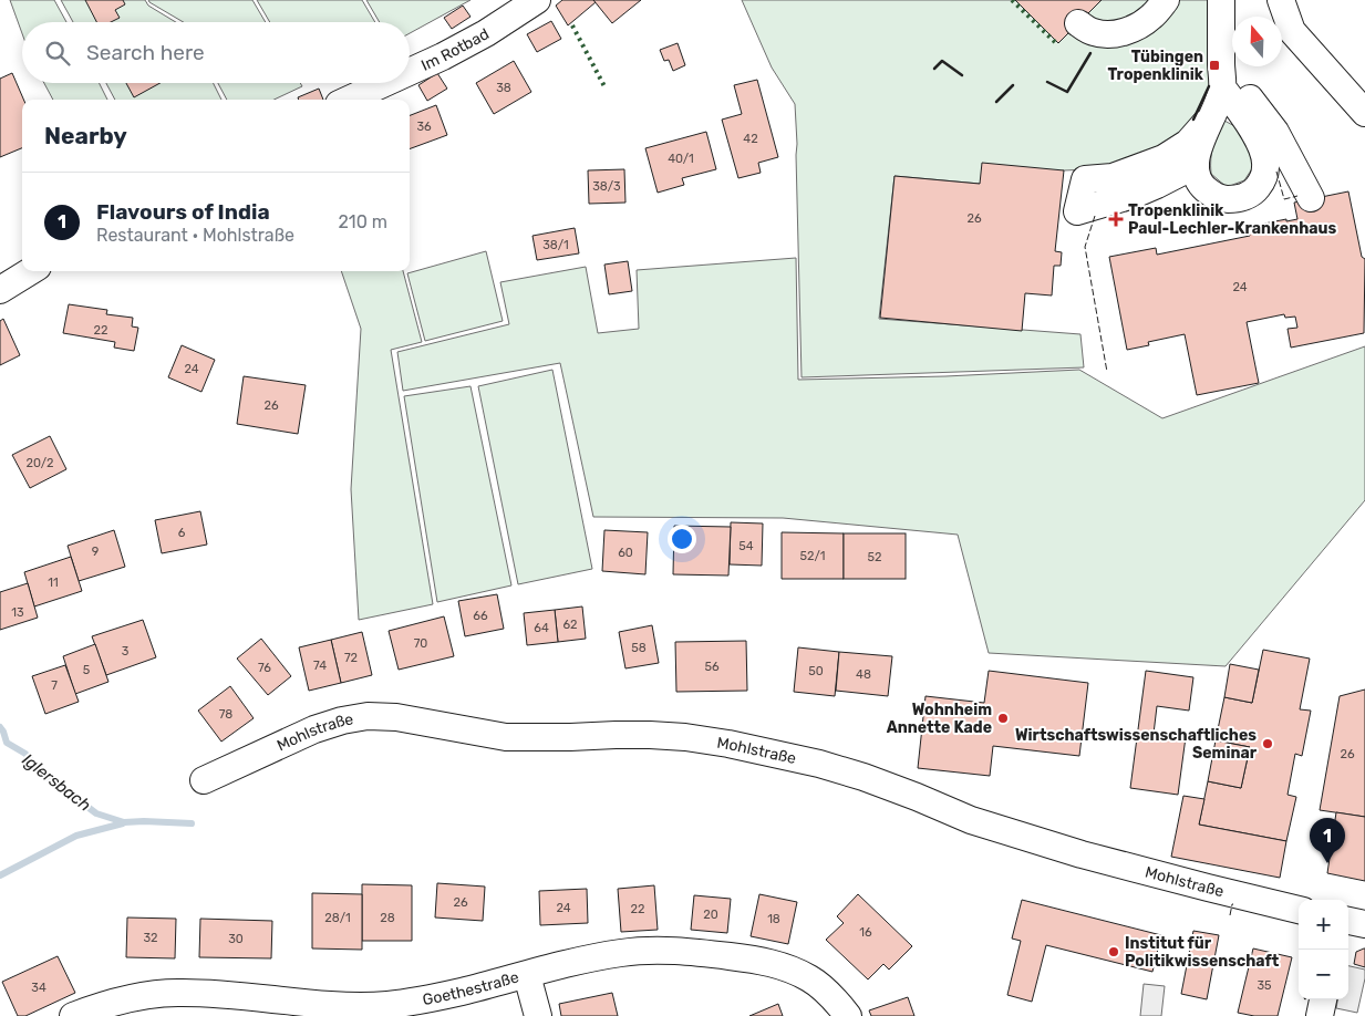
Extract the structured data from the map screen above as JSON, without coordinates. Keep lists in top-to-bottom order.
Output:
{
  "streets": {
    "street": ["Im Rotbad", "Mohlstraße", "Goethestraße"]
  },
  "water": ["Iglersbach"],
  "places": {
    "transit": ["Tübingen Tropenklinik"],
    "health": ["Tropenklinik Paul-Lechler-Krankenhaus"],
    "other": ["Wohnheim Annette Kade", "Wirtschaftswissenschaftliches Seminar", "Institut für Politikwissenschaft"]
  },
  "house_numbers": [
    "38",
    "36",
    "42",
    "40/1",
    "38/3",
    "26",
    "38/1",
    "24",
    "22",
    "24",
    "26",
    "20/2",
    "6",
    "54",
    "9",
    "60",
    "52/1",
    "52",
    "11",
    "13",
    "66",
    "62",
    "64",
    "70",
    "58",
    "3",
    "72",
    "74",
    "56",
    "76",
    "5",
    "50",
    "48",
    "7",
    "78",
    "26",
    "26",
    "24",
    "22",
    "20",
    "28/1",
    "28",
    "18",
    "16",
    "32",
    "30",
    "35",
    "34"
  ],
  "north": "top",
  "page": {
    "search": "Search here",
    "heading": "Nearby",
    "list": [
      {
        "mark": "1",
        "name": "Flavours of India",
        "note": "Restaurant · Mohlstraße",
        "value": "210 m"
      }
    ],
    "pins": "1",
    "map_buttons": ["+", "−"]
  }
}
